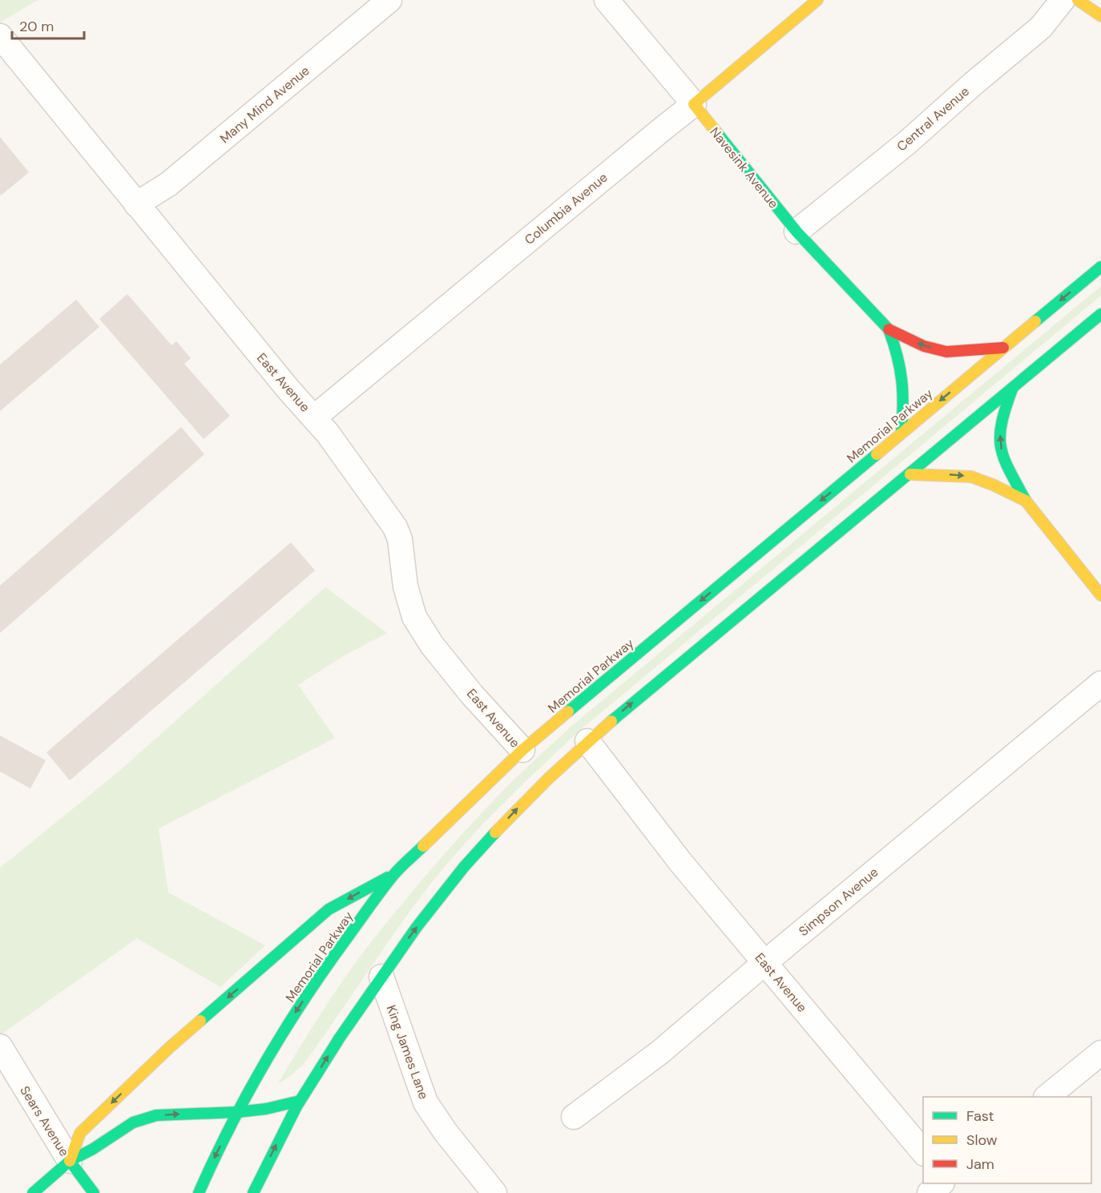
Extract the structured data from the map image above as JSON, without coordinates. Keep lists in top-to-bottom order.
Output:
{
  "streets": {
    "main road": [
      "Navesink Avenue",
      "Columbia Avenue",
      "Memorial Parkway",
      "Sears Avenue"
    ],
    "street": [
      "Many Mind Avenue",
      "Central Avenue",
      "East Avenue",
      "Simpson Avenue",
      "King James Lane"
    ]
  },
  "crossings": [
    ["Many Mind Avenue", "East Avenue"],
    ["Central Avenue", "Navesink Avenue"],
    ["Navesink Avenue", "Columbia Avenue"],
    ["Columbia Avenue", "East Avenue"],
    ["East Avenue", "Memorial Parkway"],
    ["East Avenue", "Simpson Avenue"]
  ],
  "legend": ["Fast", "Slow", "Jam"],
  "scale_bar": "20 m"
}
